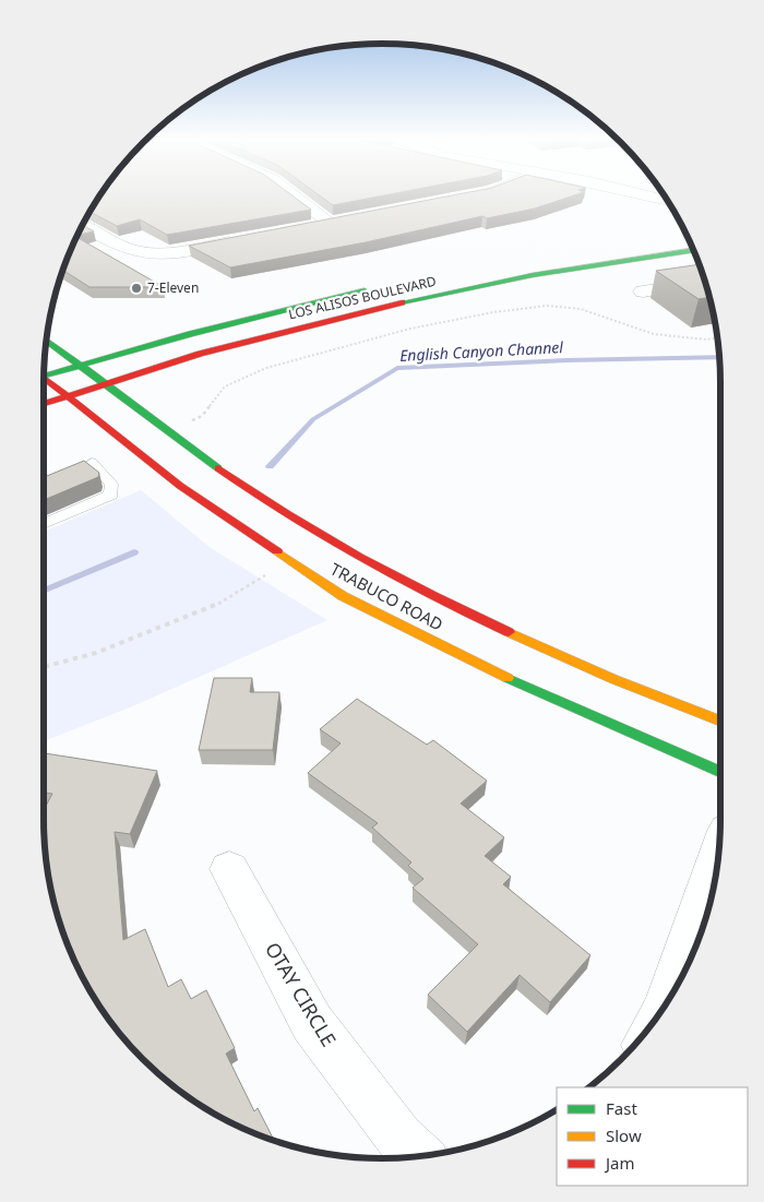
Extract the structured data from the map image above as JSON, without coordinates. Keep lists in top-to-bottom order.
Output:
{
  "streets": {
    "main road": ["LOS ALISOS BOULEVARD", "TRABUCO ROAD"],
    "street": ["OTAY CIRCLE"]
  },
  "crossings": [
    ["LOS ALISOS BOULEVARD", "TRABUCO ROAD"]
  ],
  "water": ["English Canyon Channel"],
  "places": ["7-Eleven"],
  "legend": ["Fast", "Slow", "Jam"]
}
